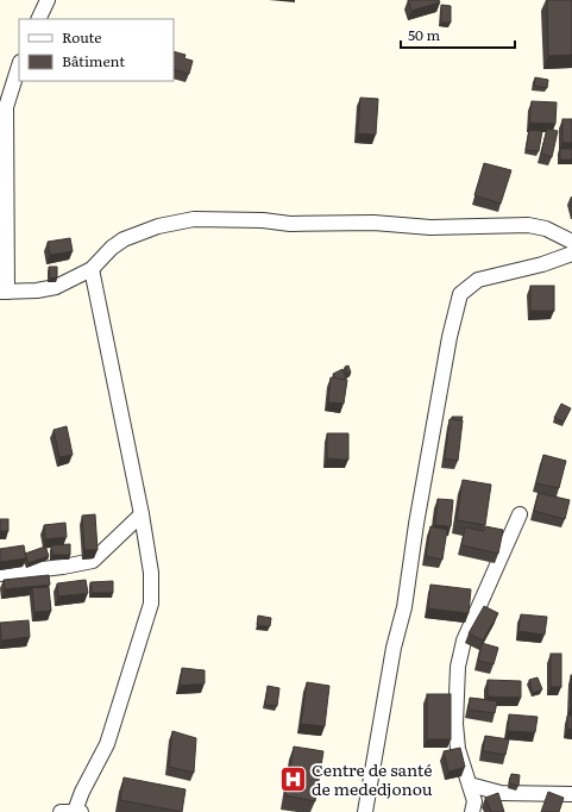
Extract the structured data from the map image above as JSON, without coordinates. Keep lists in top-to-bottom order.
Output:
{
  "places": {
    "hospital": ["Centre de santé de mededjonou"]
  },
  "legend": ["Route", "Bâtiment"],
  "scale_bar": "50 m"
}
